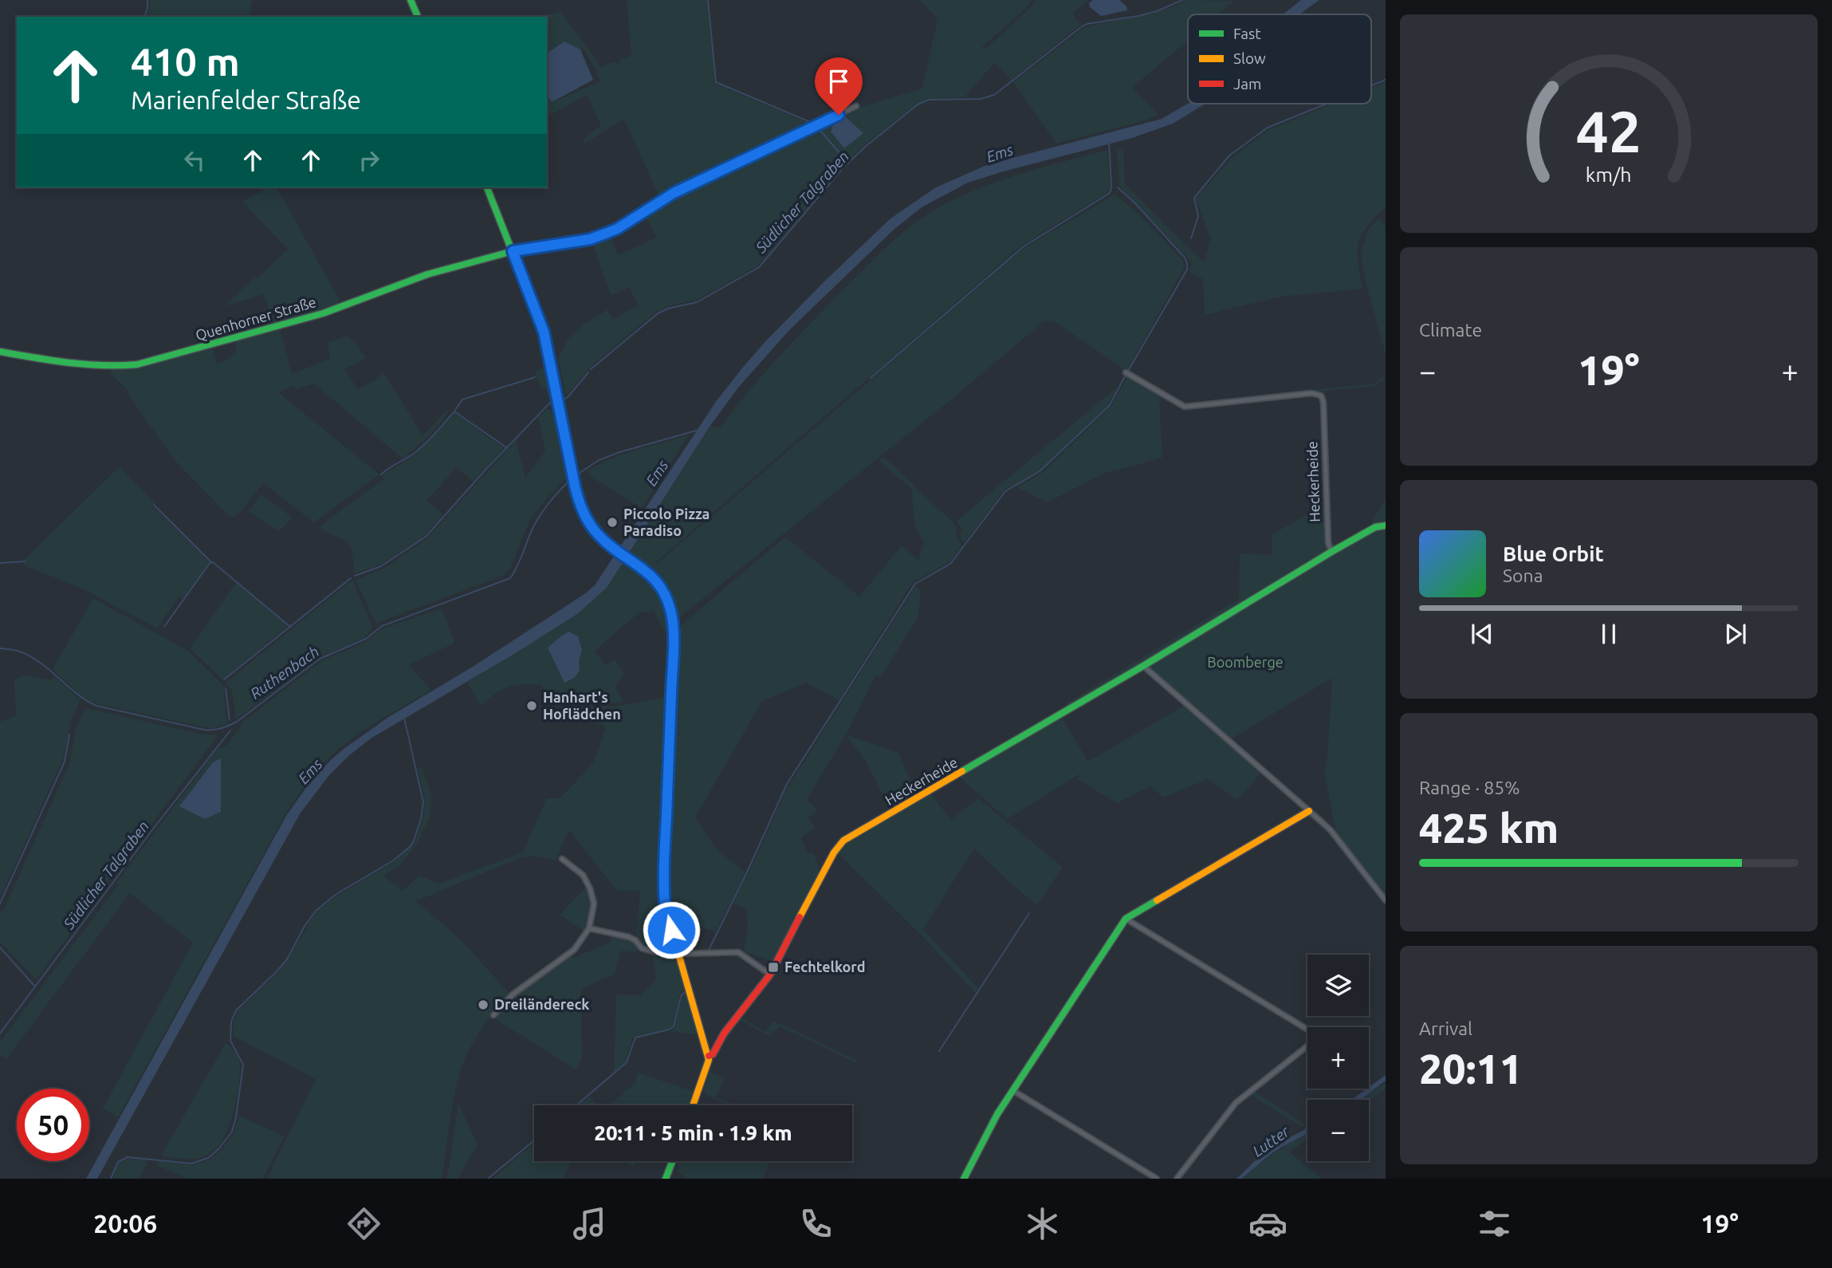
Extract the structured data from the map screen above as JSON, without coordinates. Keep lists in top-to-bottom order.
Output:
{
  "streets": {
    "street": ["Quenhorner Straße", "Heckerheide"]
  },
  "water": [
    "Ems",
    "Südlicher Talgraben",
    "Ruthenbach",
    "Lutter"
  ],
  "parks": ["Boomberge"],
  "places": {
    "other": ["Piccolo Pizza Paradiso", "Hanhart's Hoflädchen", "Dreiländereck"],
    "transit": ["Fechtelkord"]
  },
  "legend": ["Fast", "Slow", "Jam"],
  "page": {
    "turn": ["410 m", "Marienfelder Straße"],
    "tile": [
      "Climate",
      ["Range · 85%", "425 km"],
      ["Arrival", "20:11"]
    ],
    "heat": ["−", "19°", "+"],
    "song": ["Blue Orbit", "Sona"],
    "map_buttons": ["+", "−"],
    "limit": "50",
    "trip": "20:11 · 5 min · 1.9 km",
    "tabs": ["20:06", "19°"],
    "gauge": ["42", "km/h"]
  }
}
